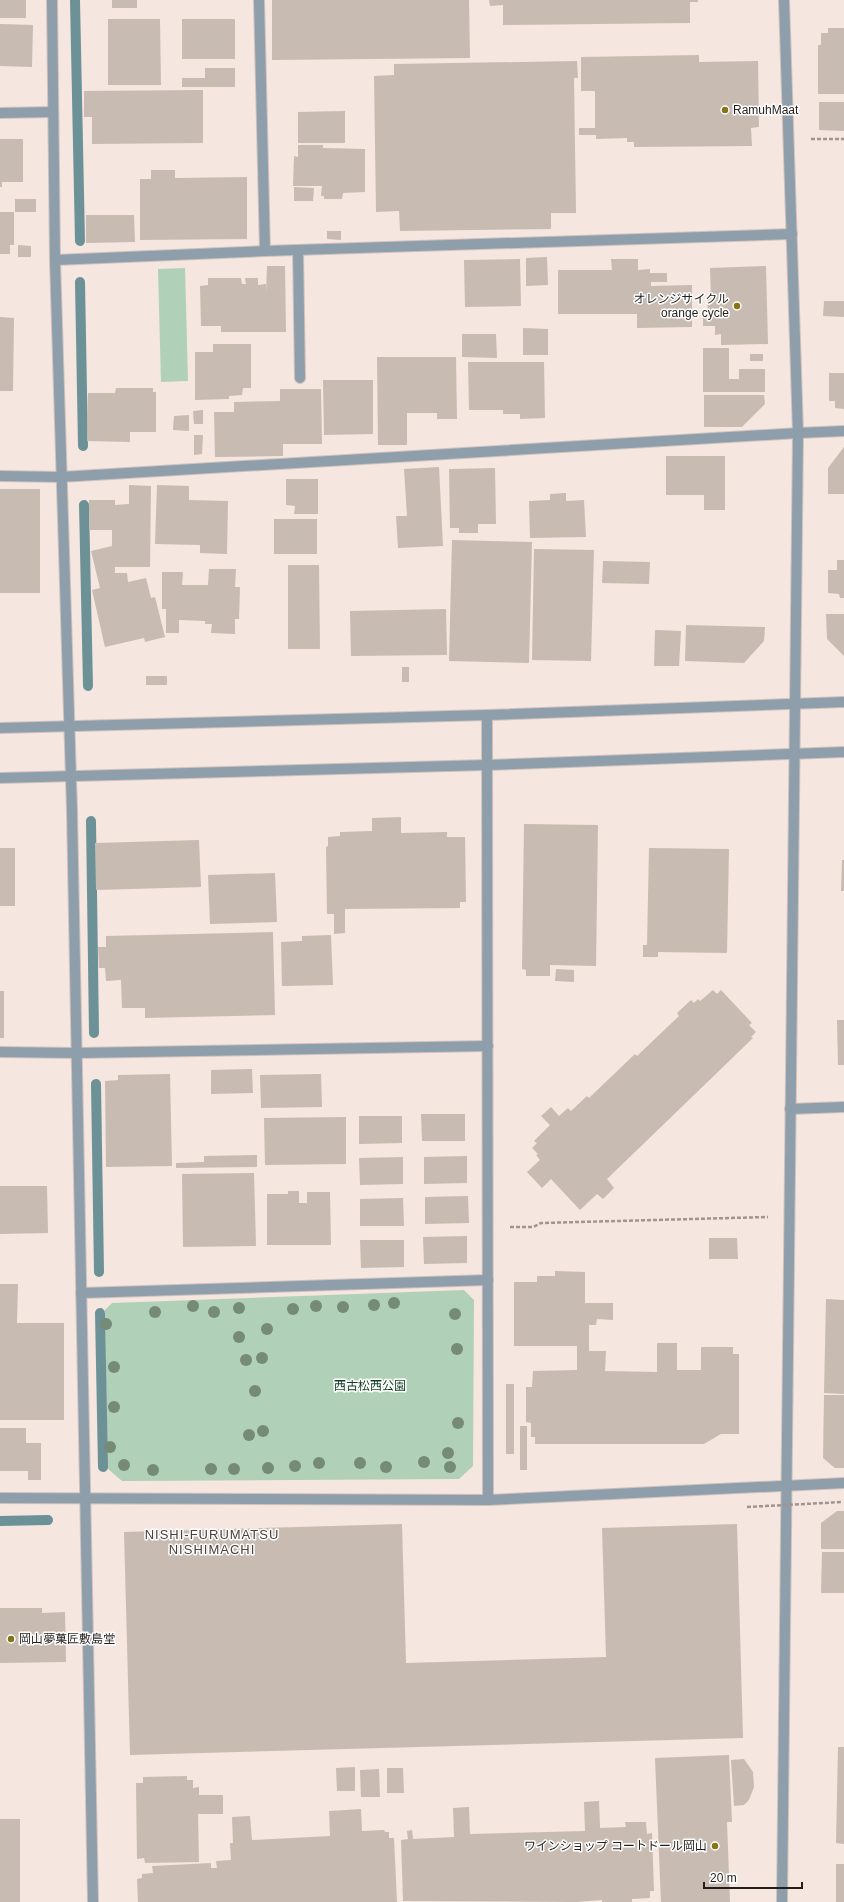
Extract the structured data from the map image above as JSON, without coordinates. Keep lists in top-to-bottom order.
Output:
{
  "districts": ["NISHI-FURUMATSU NISHIMACHI"],
  "parks": ["西古松西公園"],
  "places": [
    "RamuhMaat",
    "オレンジサイクル orange cycle",
    "岡山夢菓匠敷島堂",
    "ワインショップ コートドール岡山"
  ],
  "scale_bar": "20 m"
}
